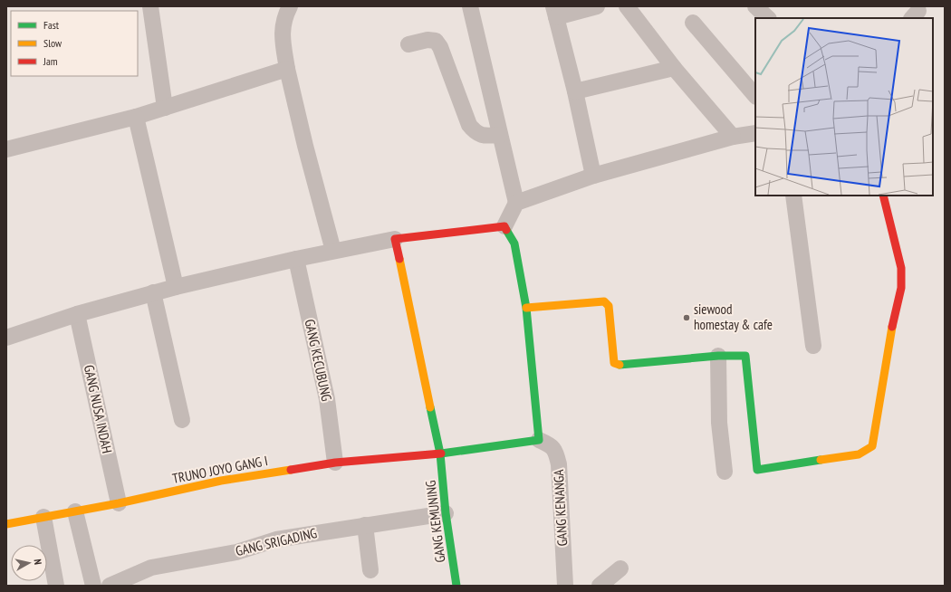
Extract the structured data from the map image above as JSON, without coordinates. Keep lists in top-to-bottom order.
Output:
{
  "streets": {
    "street": [
      "GANG KECUBUNG",
      "GANG NUSA INDAH",
      "TRUNO JOYO GANG I",
      "GANG KENANGA",
      "GANG KEMUNING",
      "GANG SRIGADING"
    ]
  },
  "crossings": [
    ["GANG KECUBUNG", "TRUNO JOYO GANG I"],
    ["GANG NUSA INDAH", "TRUNO JOYO GANG I"],
    ["TRUNO JOYO GANG I", "GANG KENANGA"],
    ["TRUNO JOYO GANG I", "GANG KEMUNING"],
    ["GANG KEMUNING", "GANG SRIGADING"]
  ],
  "places": ["siewood homestay & cafe"],
  "legend": ["Fast", "Slow", "Jam"],
  "north": "right"
}
